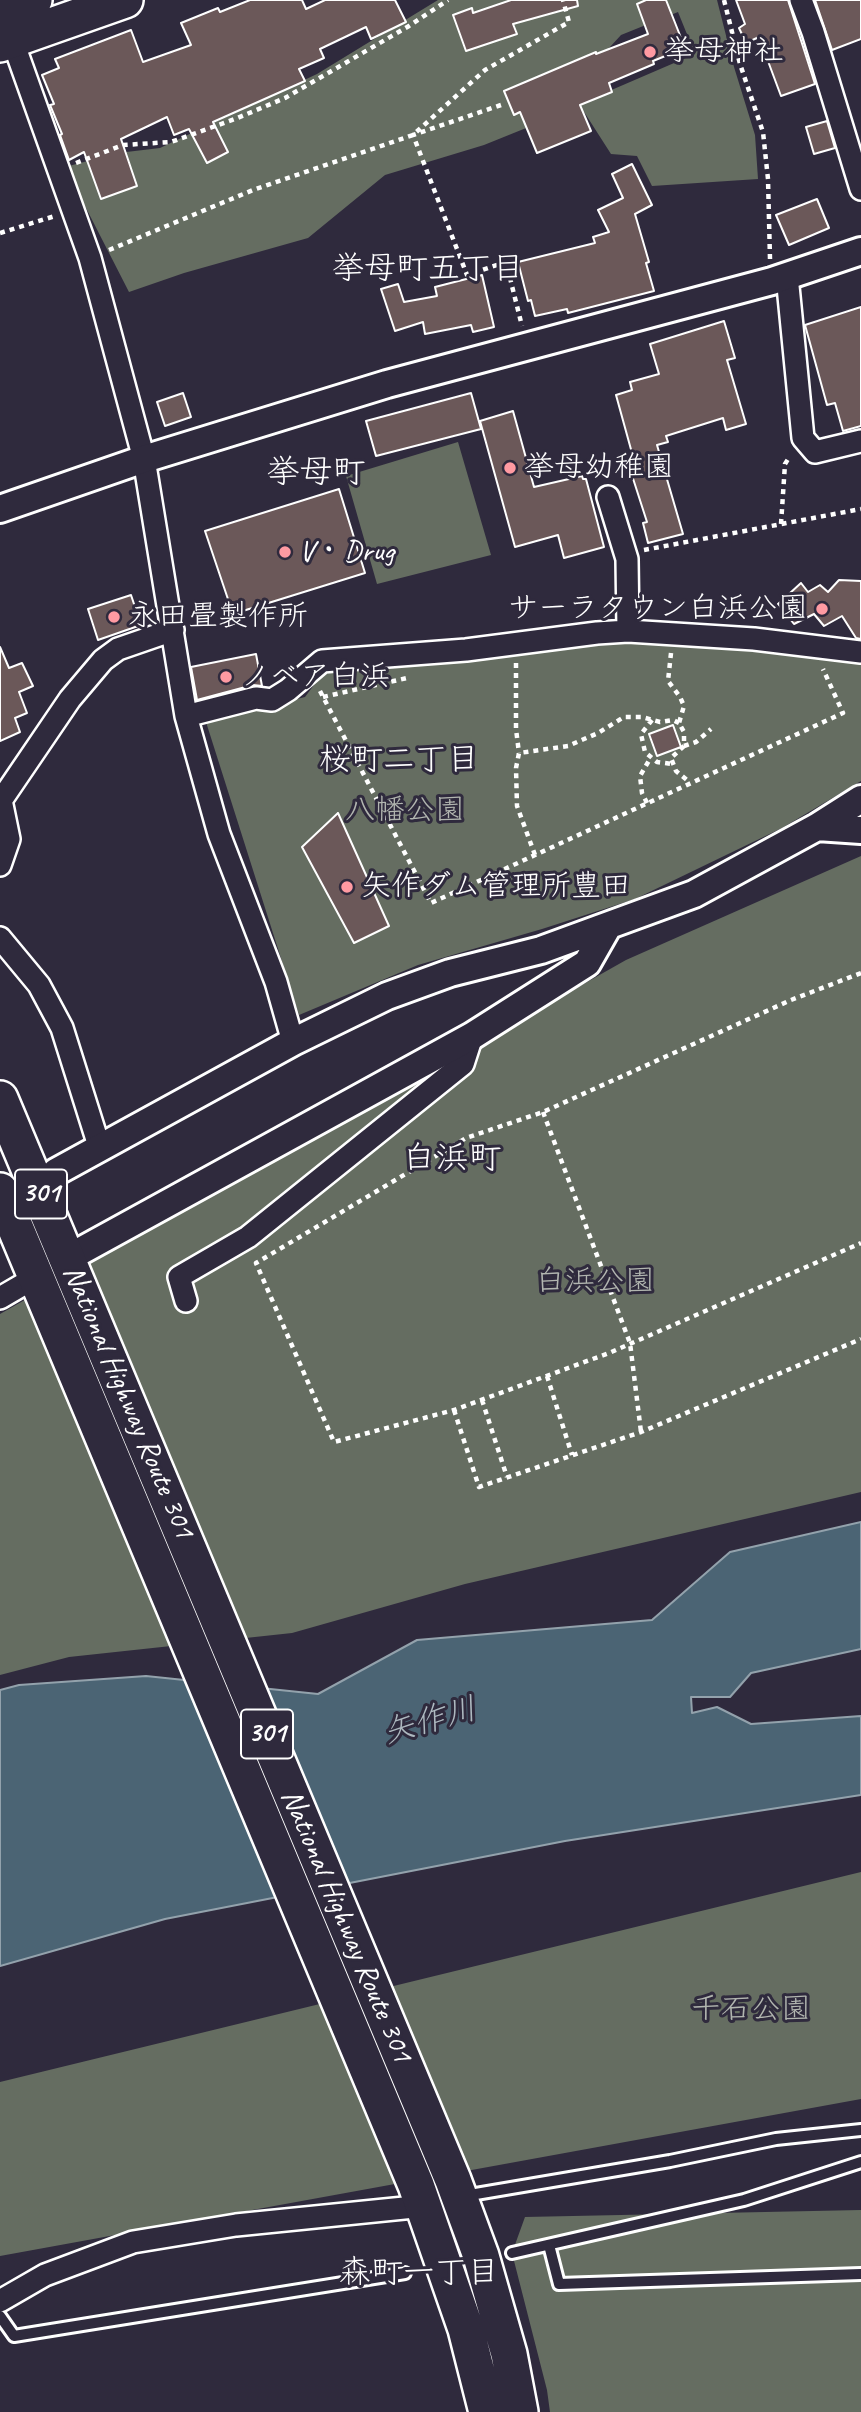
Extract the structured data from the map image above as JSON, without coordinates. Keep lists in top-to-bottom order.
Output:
{
  "streets": {
    "highway": ["301", "National Highway Route 301"]
  },
  "districts": [
    "挙母町五丁目",
    "挙母町",
    "桜町二丁目",
    "白浜町",
    "森町一丁目"
  ],
  "water": ["矢作川"],
  "parks": ["八幡公園", "白浜公園", "千石公園"],
  "places": [
    "挙母神社",
    "挙母幼稚園",
    "V・Drug",
    "サーラタウン白浜公園",
    "永田畳製作所",
    "ノベア白浜",
    "矢作ダム管理所豊田"
  ]
}
